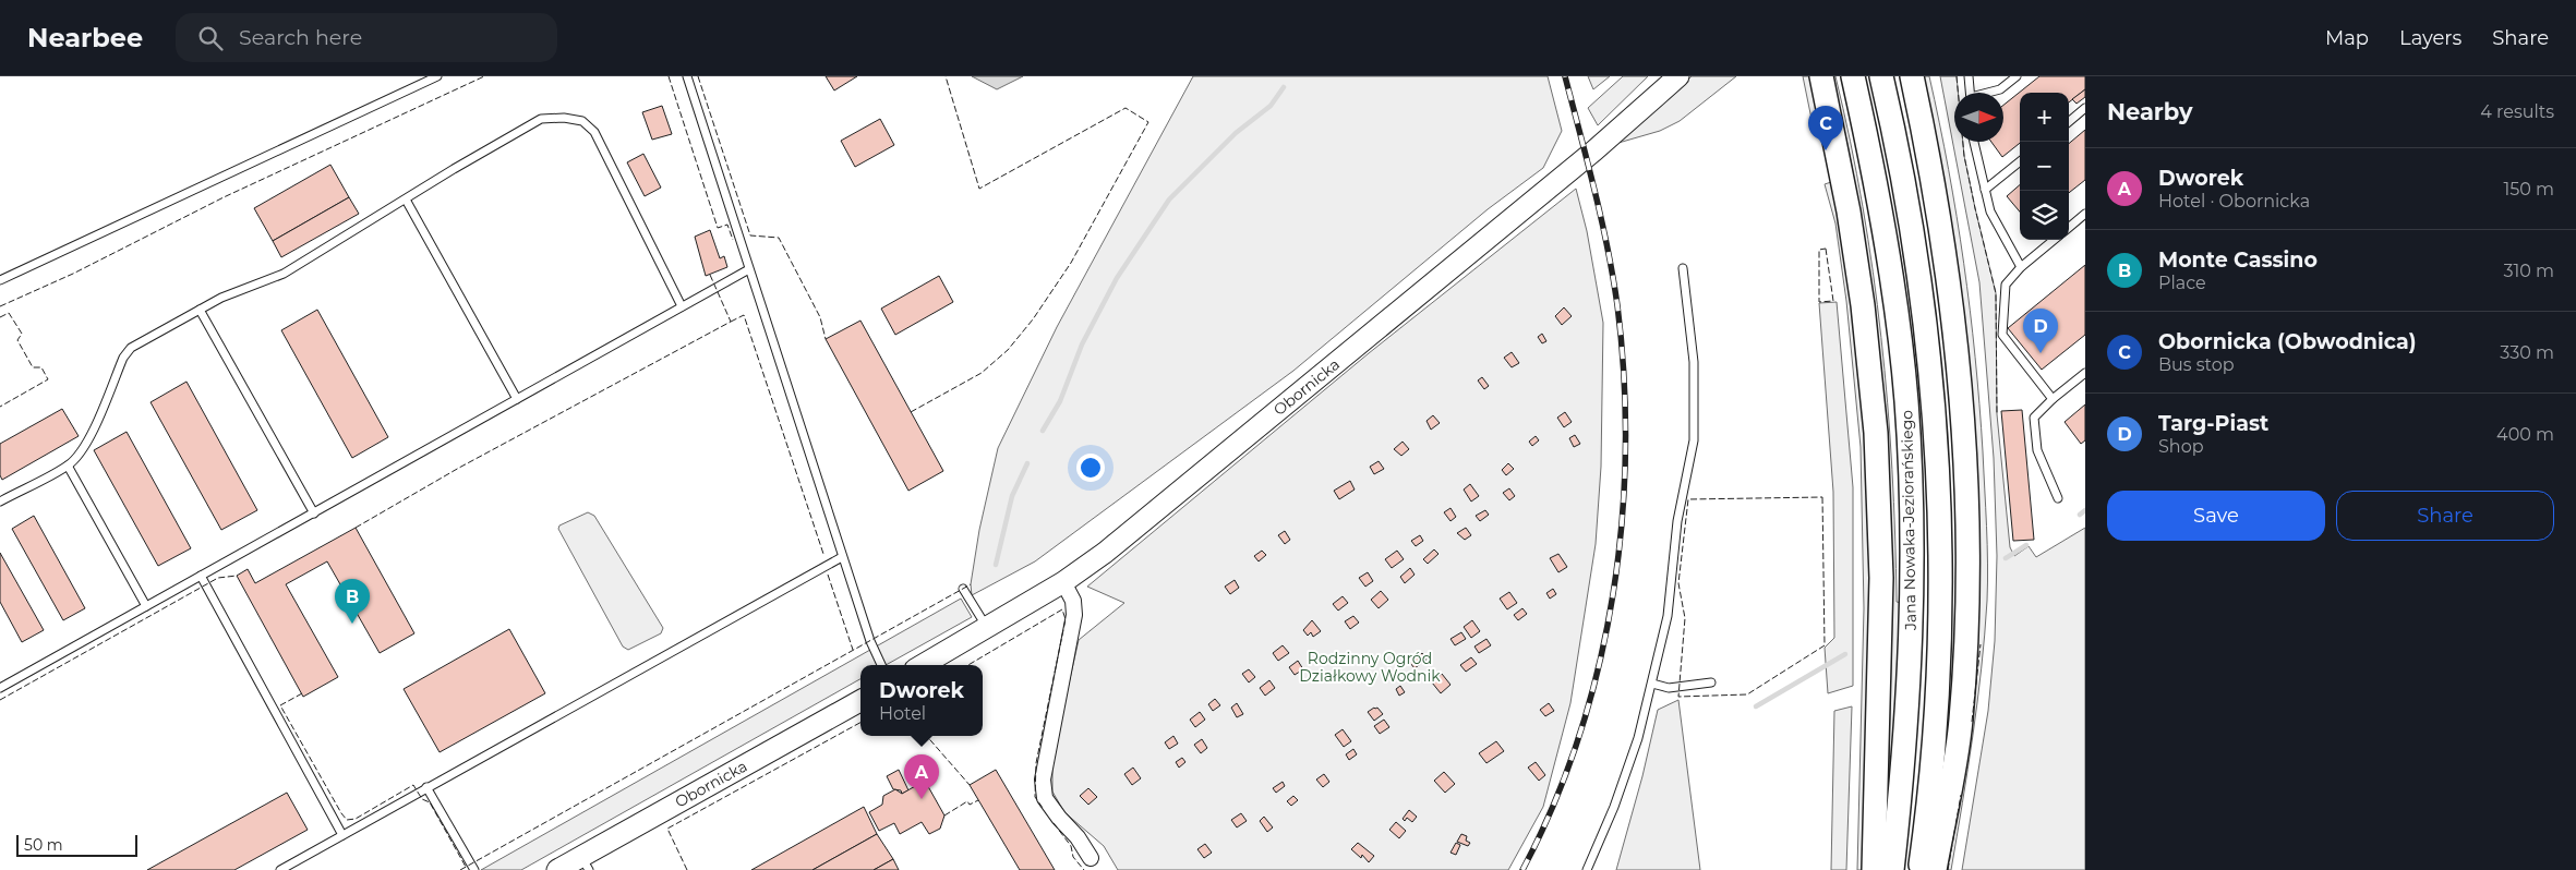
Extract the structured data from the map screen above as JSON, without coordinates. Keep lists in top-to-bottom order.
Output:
{
  "streets": {
    "main road": ["Obornicka", "Jana Nowaka-Jeziorańskiego"]
  },
  "parks": ["Rodzinny Ogród Działkowy Wodnik"],
  "scale_bar": "50 m",
  "north": "right",
  "page": {
    "header": "Nearbee",
    "search": "Search here",
    "nav": ["Map", "Layers", "Share"],
    "heading": ["Nearby", "4 results"],
    "map_buttons": ["+", "−"],
    "pins": [
      "C",
      "D",
      "B",
      "A"
    ],
    "list": [
      {
        "mark": "A",
        "name": "Dworek",
        "note": "Hotel · Obornicka",
        "value": "150 m"
      },
      {
        "mark": "B",
        "name": "Monte Cassino",
        "note": "Place",
        "value": "310 m"
      },
      {
        "mark": "C",
        "name": "Obornicka (Obwodnica)",
        "note": "Bus stop",
        "value": "330 m"
      },
      {
        "mark": "D",
        "name": "Targ-Piast",
        "note": "Shop",
        "value": "400 m"
      }
    ],
    "buttons": ["Save", "Share"],
    "popup": ["Dworek", "Hotel"],
    "scale": "50 m"
  }
}
